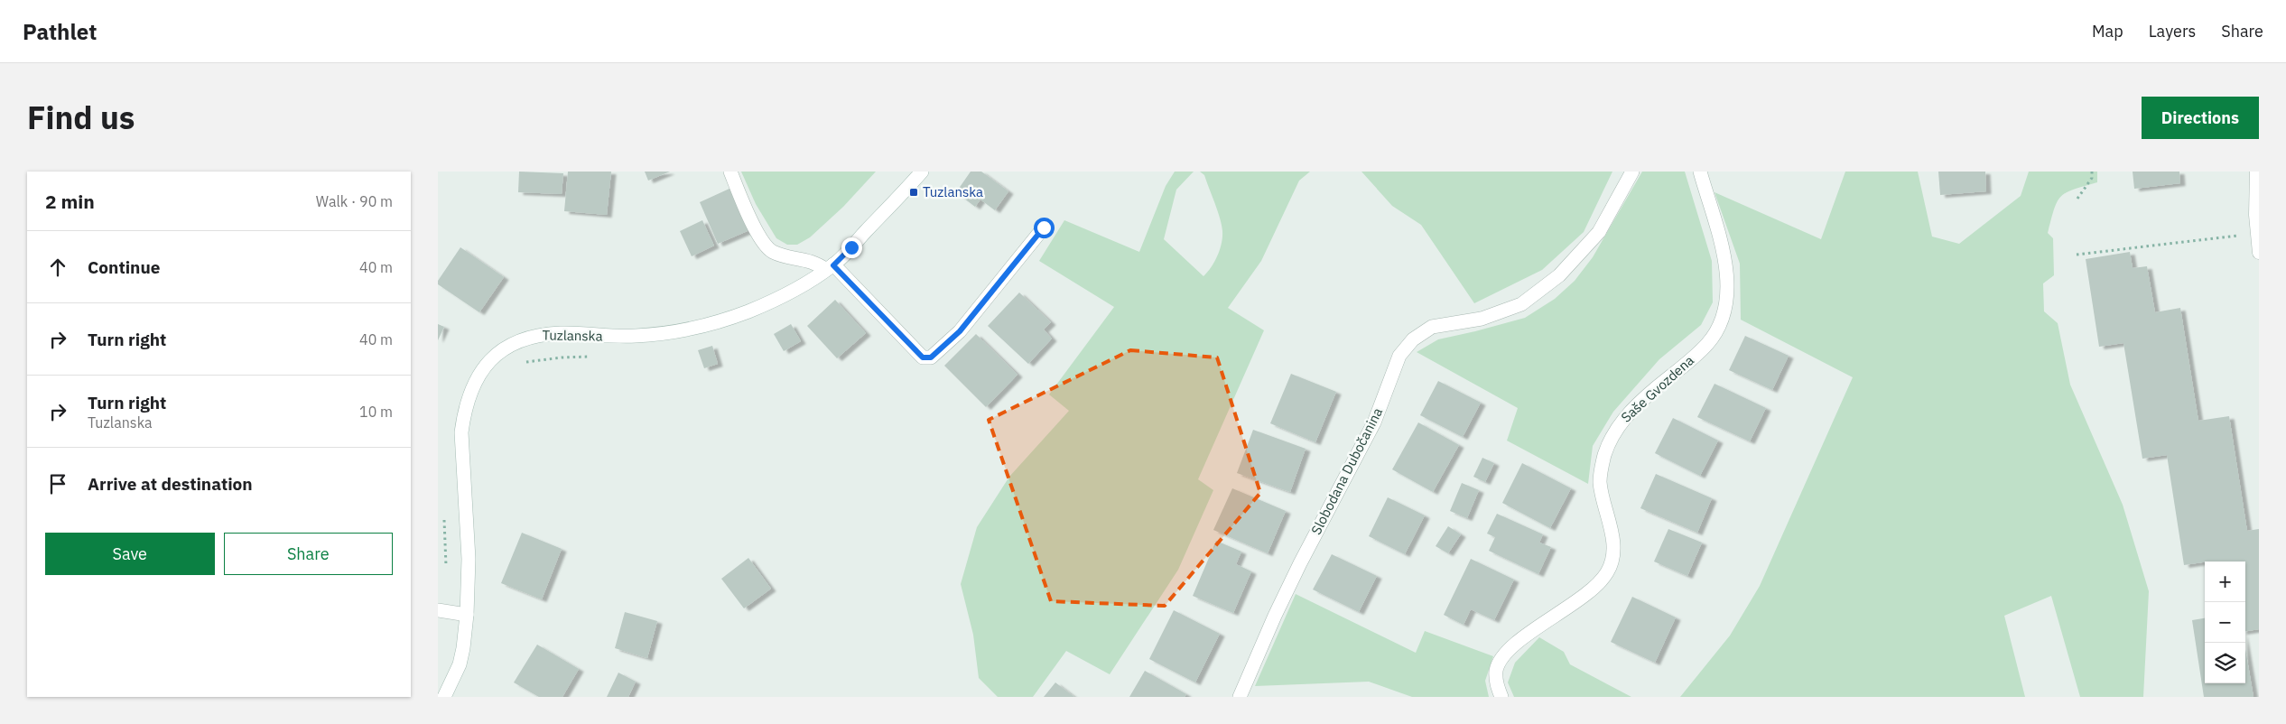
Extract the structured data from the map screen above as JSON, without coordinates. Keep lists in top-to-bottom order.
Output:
{
  "streets": {
    "street": ["Tuzlanska", "Saše Gvozdena", "Slobodana Dubočanina"]
  },
  "places": {
    "transit": ["Tuzlanska"]
  },
  "page": {
    "header": "Pathlet",
    "nav": ["Map", "Layers", "Share"],
    "title": "Find us",
    "buttons": [
      "Directions",
      ["Save", "Share"]
    ],
    "heading": ["2 min", "Walk · 90 m"],
    "list": [
      ["Continue", "40 m"],
      ["Turn right", "40 m"],
      ["Turn right", "Tuzlanska", "10 m"],
      "Arrive at destination"
    ],
    "map_buttons": ["+", "−"]
  }
}
